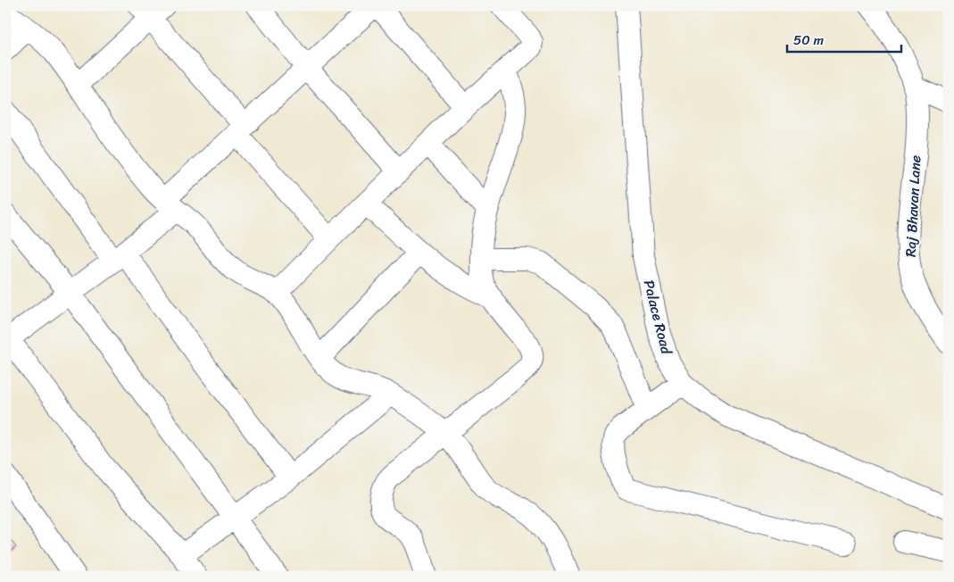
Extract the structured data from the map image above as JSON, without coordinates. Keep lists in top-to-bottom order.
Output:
{
  "streets": {
    "street": ["Raj Bhavan Lane", "Palace Road"]
  },
  "scale_bar": "50 m"
}
